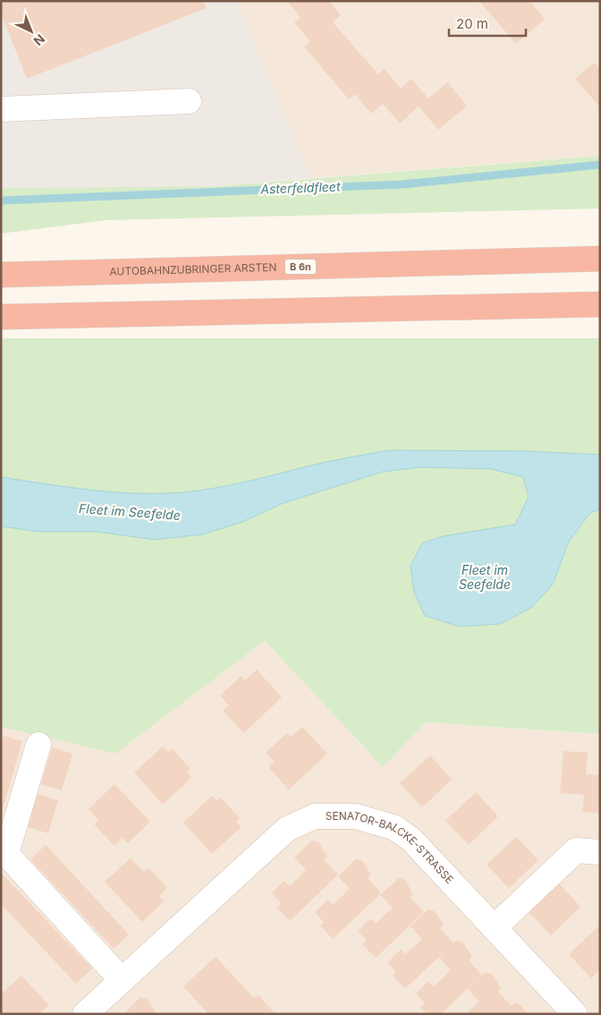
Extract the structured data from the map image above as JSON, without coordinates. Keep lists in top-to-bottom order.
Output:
{
  "streets": {
    "highway": ["B 6n", "AUTOBAHNZUBRINGER ARSTEN"],
    "street": ["SENATOR-BALCKE-STRASSE"]
  },
  "water": ["Asterfeldfleet", "Fleet im Seefelde"],
  "scale_bar": "20 m",
  "north": "bottom right"
}
